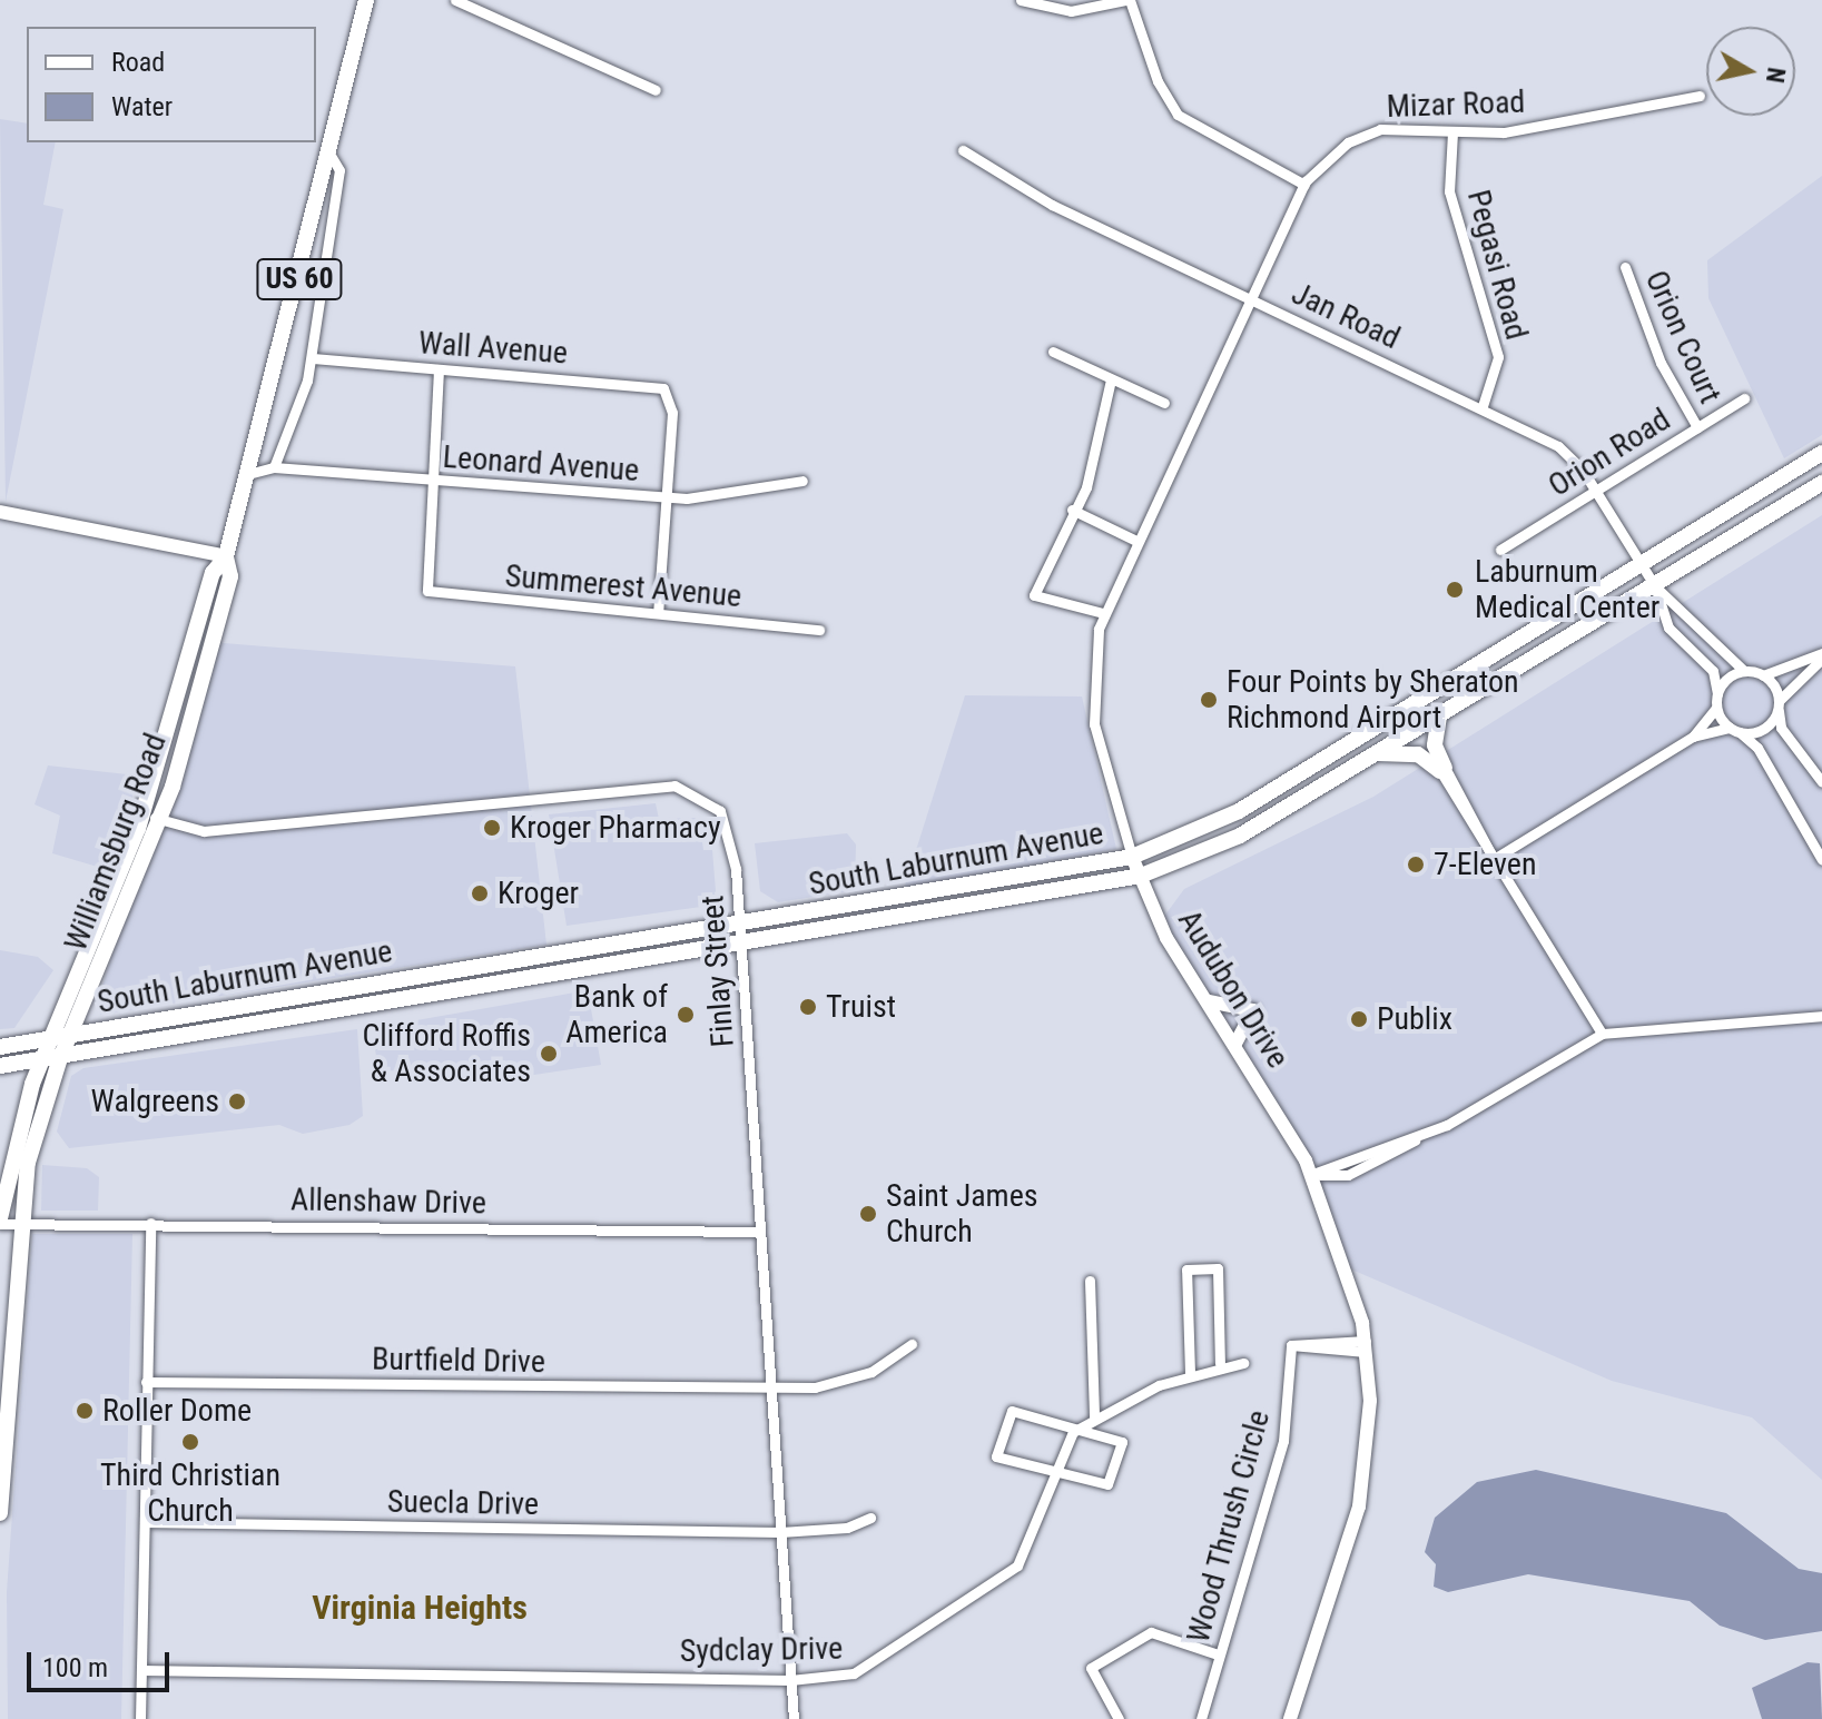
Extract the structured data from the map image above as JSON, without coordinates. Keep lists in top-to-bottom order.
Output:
{
  "streets": {
    "main road": ["US 60", "Williamsburg Road", "South Laburnum Avenue"],
    "street": [
      "Mizar Road",
      "Pegasi Road",
      "Jan Road",
      "Orion Court",
      "Wall Avenue",
      "Orion Road",
      "Leonard Avenue",
      "Summerest Avenue",
      "Finlay Street",
      "Audubon Drive",
      "Allenshaw Drive",
      "Burtfield Drive",
      "Suecla Drive",
      "Wood Thrush Circle",
      "Sydclay Drive"
    ]
  },
  "crossings": [
    ["Mizar Road", "Pegasi Road"],
    ["Mizar Road", "Jan Road"],
    ["Mizar Road", "Audubon Drive"],
    ["Pegasi Road", "Jan Road"],
    ["Jan Road", "Orion Road"],
    ["Jan Road", "South Laburnum Avenue"],
    ["Jan Road", "Audubon Drive"],
    ["Orion Court", "Orion Road"],
    ["Wall Avenue", "Leonard Avenue"],
    ["Leonard Avenue", "Summerest Avenue"],
    ["Leonard Avenue", "Williamsburg Road"],
    ["Williamsburg Road", "South Laburnum Avenue"],
    ["Williamsburg Road", "Finlay Street"],
    ["Williamsburg Road", "Allenshaw Drive"],
    ["South Laburnum Avenue", "Finlay Street"],
    ["South Laburnum Avenue", "Audubon Drive"],
    ["Finlay Street", "Allenshaw Drive"],
    ["Finlay Street", "Burtfield Drive"],
    ["Finlay Street", "Suecla Drive"],
    ["Finlay Street", "Sydclay Drive"],
    ["Audubon Drive", "Wood Thrush Circle"]
  ],
  "districts": ["Virginia Heights"],
  "places": [
    "Laburnum Medical Center",
    "Four Points by Sheraton Richmond Airport",
    "Kroger Pharmacy",
    "7-Eleven",
    "Kroger",
    "Truist",
    "Bank of America",
    "Publix",
    "Clifford Roffis & Associates",
    "Walgreens",
    "Saint James Church",
    "Roller Dome",
    "Third Christian Church"
  ],
  "legend": ["Road", "Water"],
  "scale_bar": "100 m",
  "north": "right"
}
